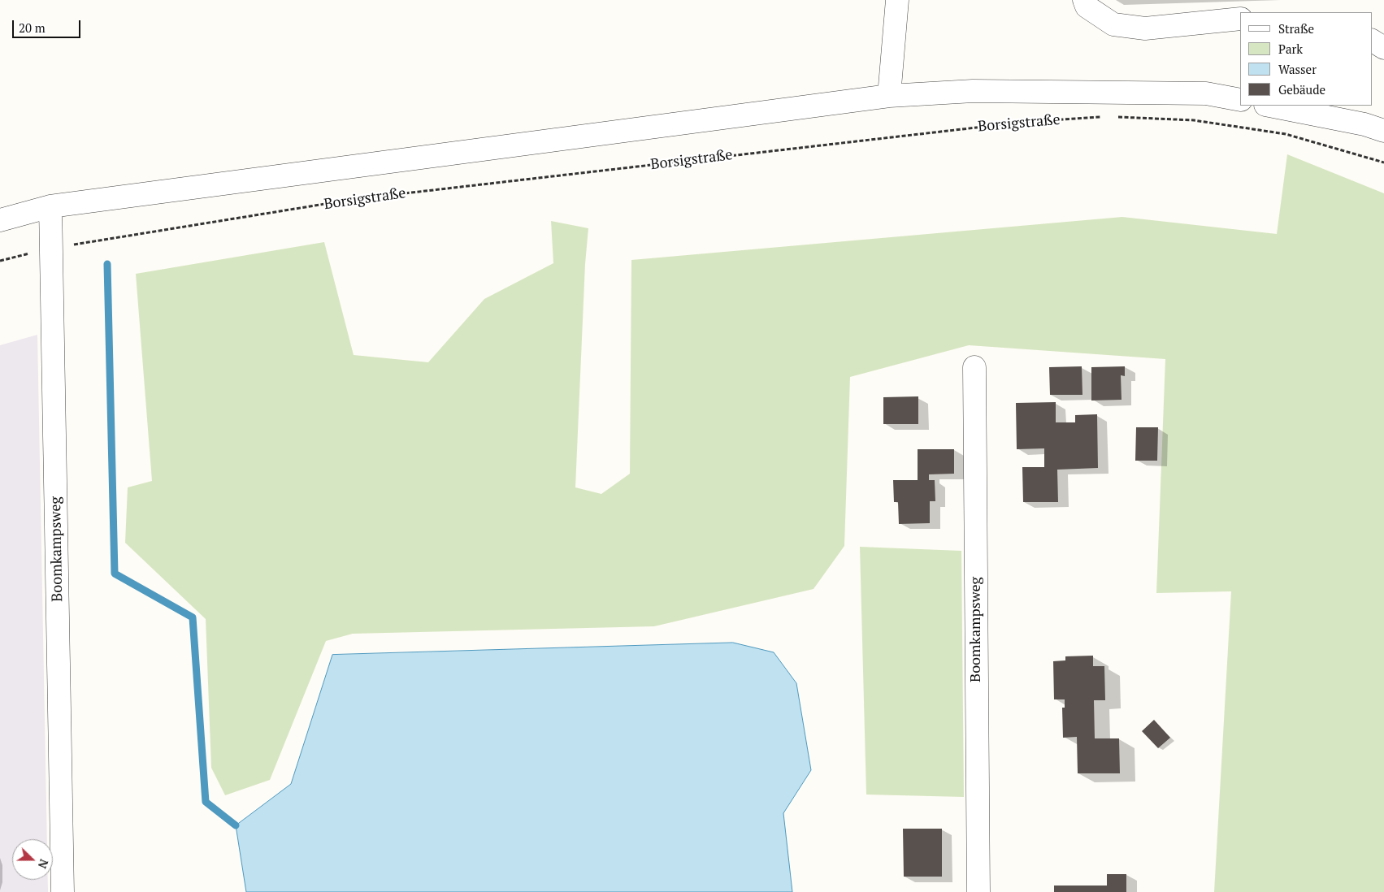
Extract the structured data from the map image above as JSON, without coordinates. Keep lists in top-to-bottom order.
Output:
{
  "streets": {
    "street": ["Borsigstraße", "Boomkampsweg"]
  },
  "crossings": [
    ["Borsigstraße", "Boomkampsweg"]
  ],
  "legend": [
    "Straße",
    "Park",
    "Wasser",
    "Gebäude"
  ],
  "scale_bar": "20 m",
  "north": "right"
}
